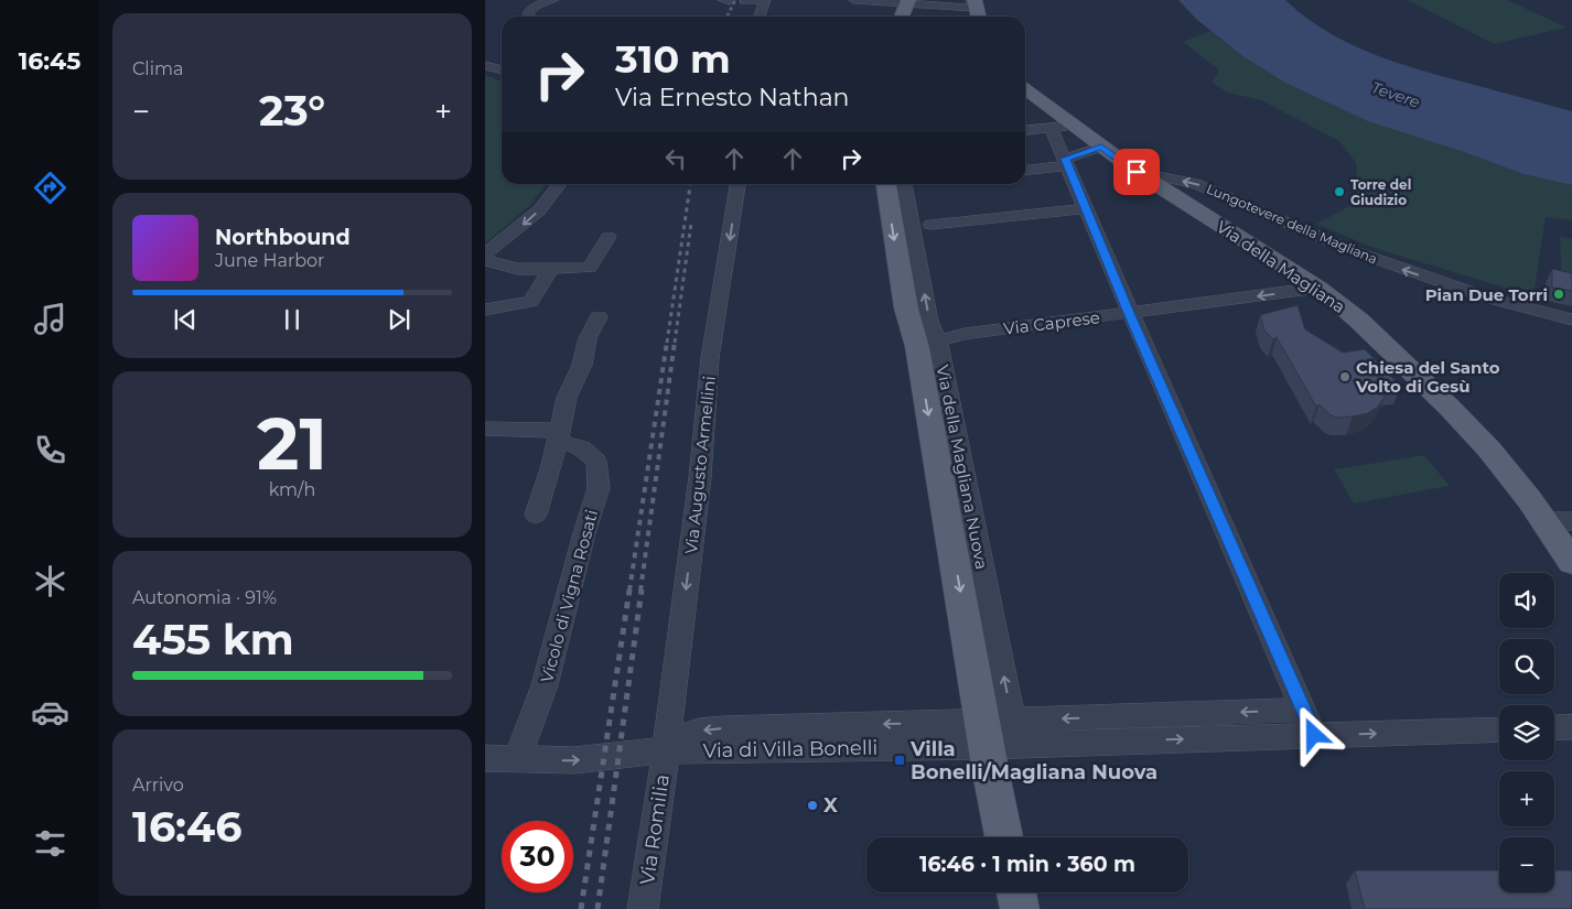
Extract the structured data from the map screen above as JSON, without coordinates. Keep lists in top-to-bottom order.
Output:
{
  "streets": {
    "main road": ["Via della Magliana", "Via della Magliana Nuova"],
    "street": [
      "Lungotevere della Magliana",
      "Via Caprese",
      "Via Augusto Armellini",
      "Vicolo di Vigna Rosati",
      "Via di Villa Bonelli",
      "Via Romilia"
    ]
  },
  "crossings": [
    ["Lungotevere della Magliana", "Via della Magliana"],
    ["Via della Magliana", "Via Caprese"],
    ["Via Caprese", "Via della Magliana Nuova"],
    ["Via Augusto Armellini", "Via di Villa Bonelli"],
    ["Via Augusto Armellini", "Via Romilia"],
    ["Via della Magliana Nuova", "Via di Villa Bonelli"],
    ["Vicolo di Vigna Rosati", "Via di Villa Bonelli"],
    ["Via di Villa Bonelli", "Via Romilia"]
  ],
  "one_way": ["Lungotevere della Magliana", "Via Caprese"],
  "water": ["Tevere"],
  "places": {
    "other": [
      "Torre del Giudizio",
      "Pian Due Torri",
      "Chiesa del Santo Volto di Gesù",
      "X"
    ],
    "transit": ["Villa Bonelli/Magliana Nuova"]
  },
  "page": {
    "tabs": "16:45",
    "tile": [
      "Clima",
      ["21", "km/h"],
      ["Autonomia · 91%", "455 km"],
      ["Arrivo", "16:46"]
    ],
    "turn": ["310 m", "Via Ernesto Nathan"],
    "heat": ["−", "23°", "+"],
    "song": ["Northbound", "June Harbor"],
    "map_buttons": ["+", "−"],
    "limit": "30",
    "trip": "16:46 · 1 min · 360 m"
  }
}
